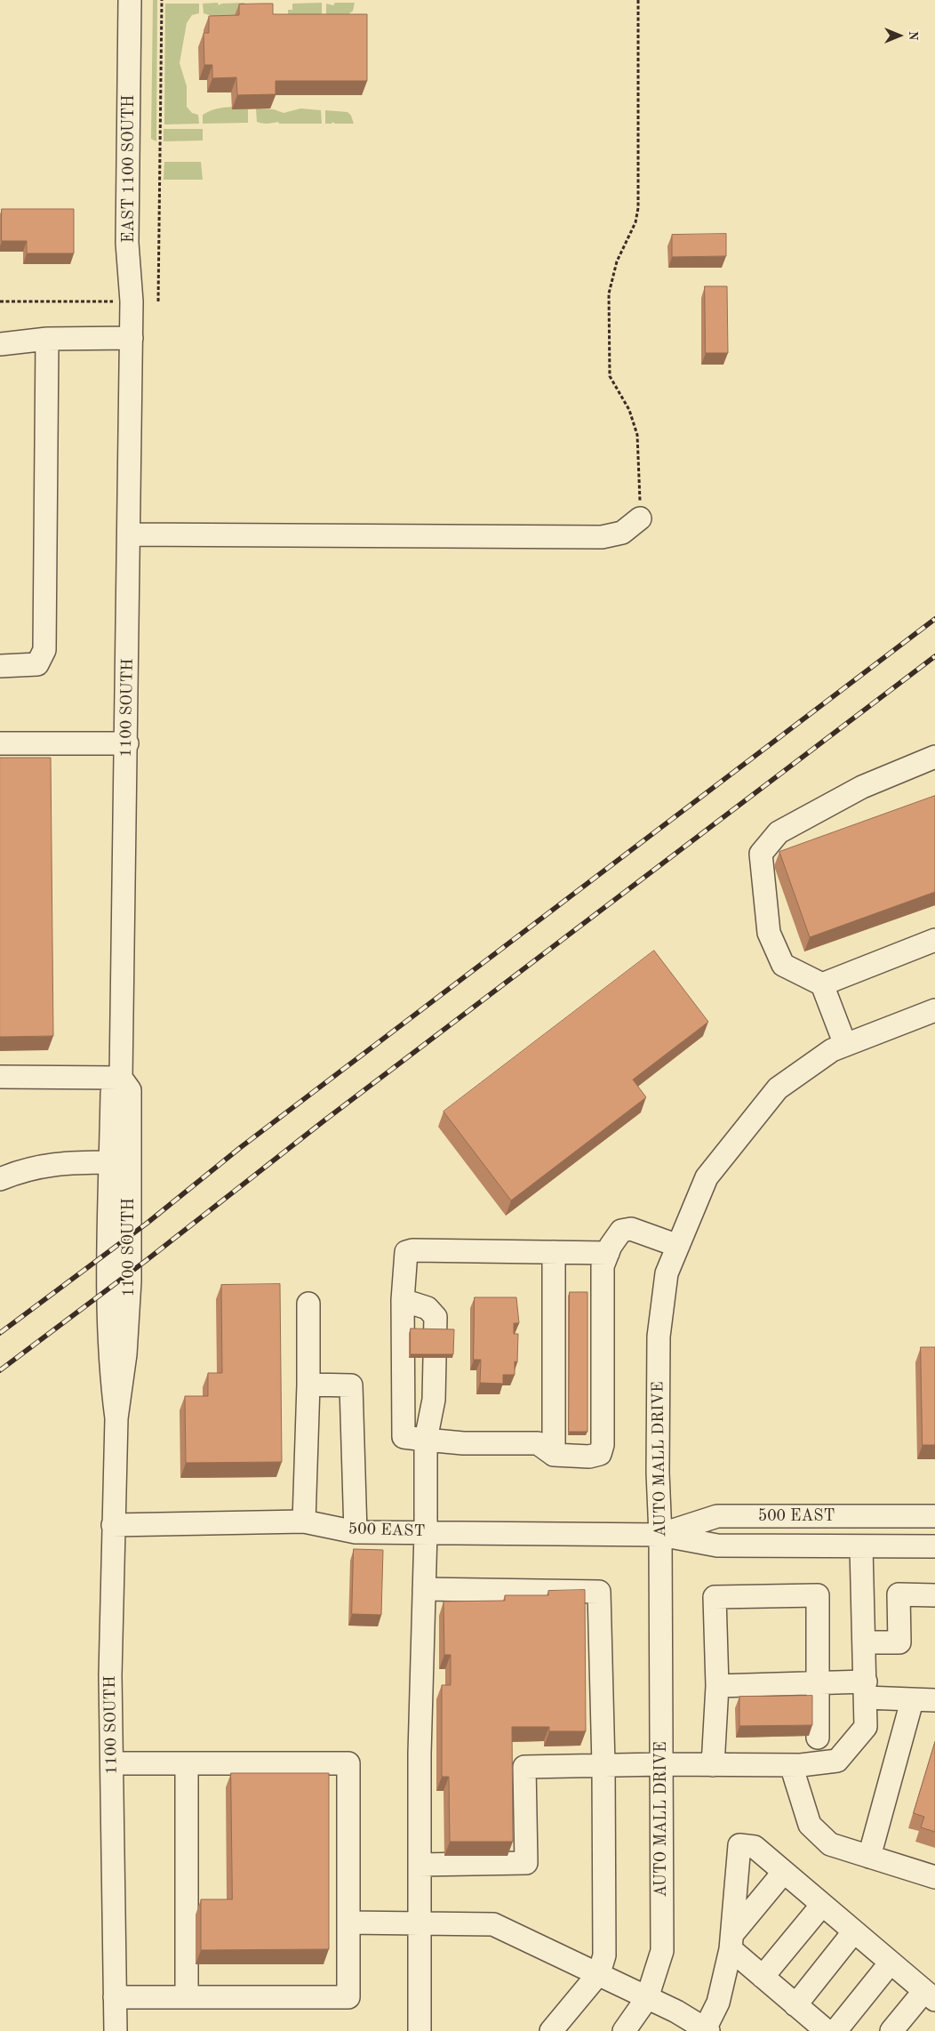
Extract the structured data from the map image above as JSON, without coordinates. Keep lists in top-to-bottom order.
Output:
{
  "streets": {
    "street": [
      "EAST 1100 SOUTH",
      "1100 SOUTH",
      "AUTO MALL DRIVE",
      "500 EAST"
    ]
  },
  "crossings": [
    ["EAST 1100 SOUTH", "1100 SOUTH"],
    ["1100 SOUTH", "500 EAST"],
    ["AUTO MALL DRIVE", "500 EAST"]
  ],
  "north": "right"
}
